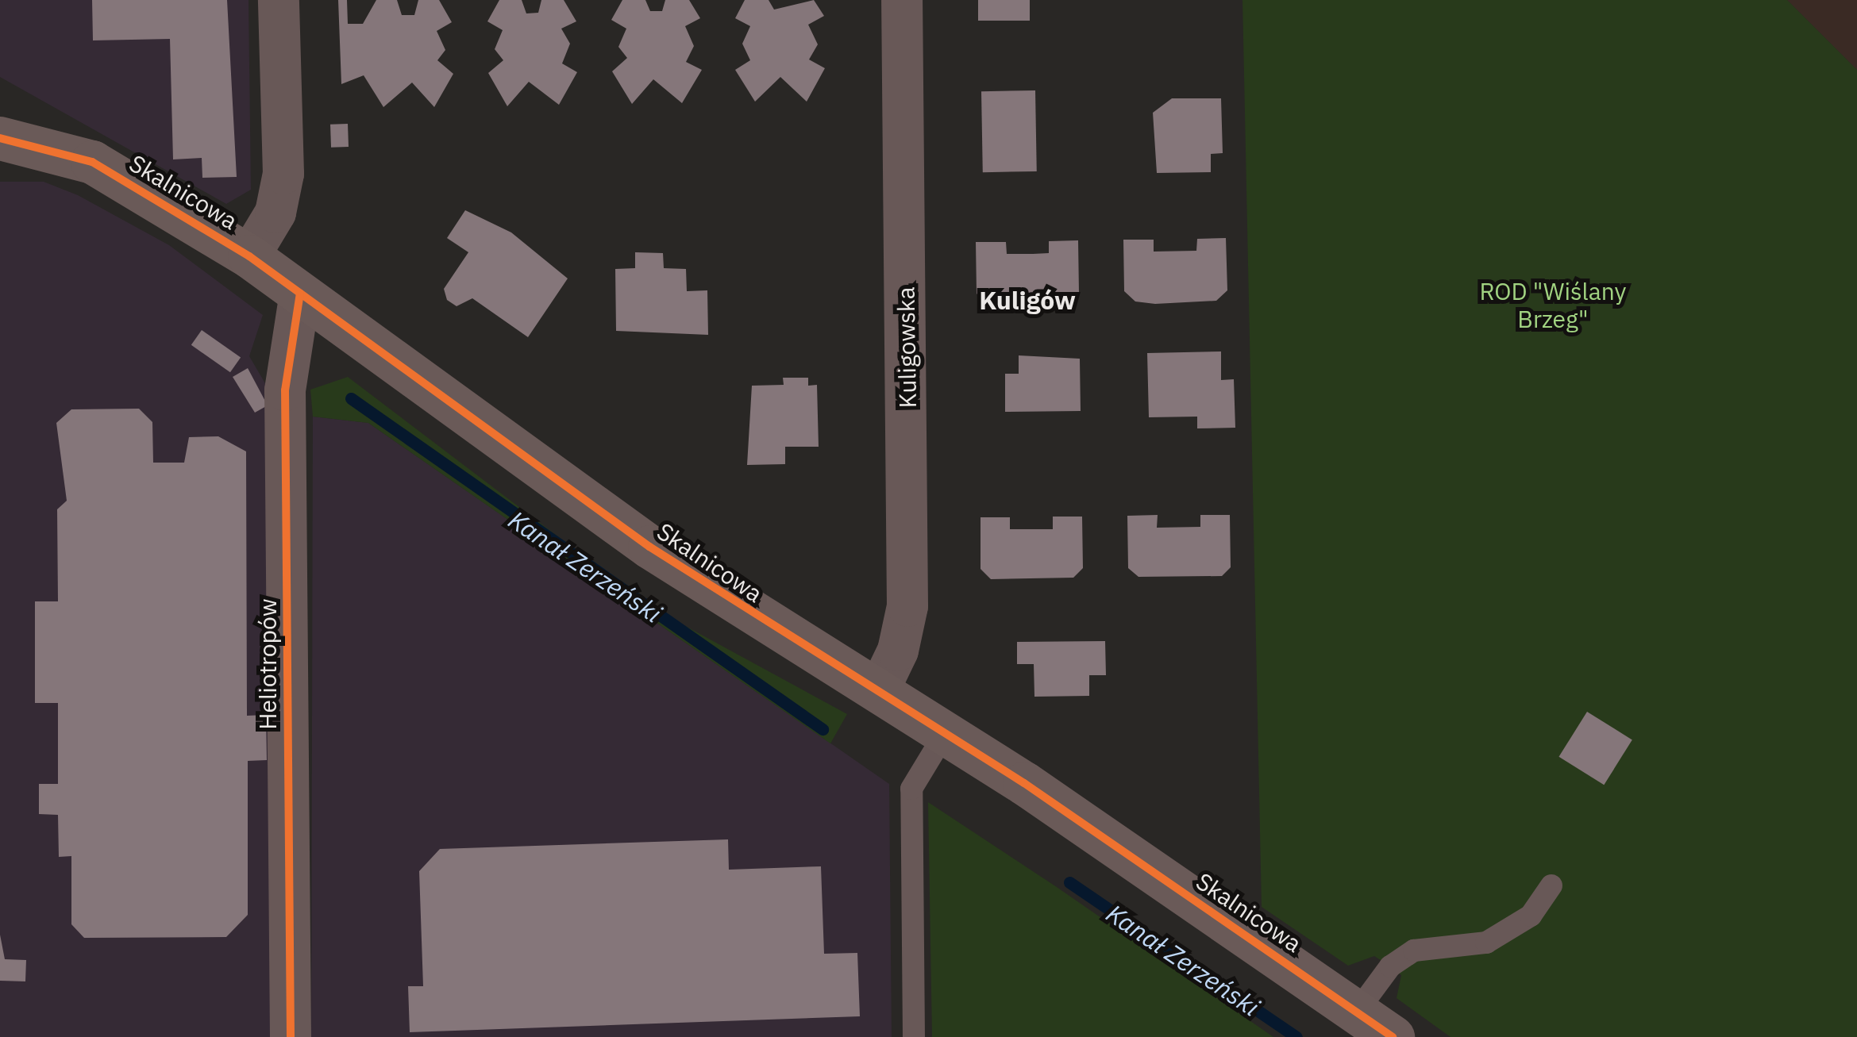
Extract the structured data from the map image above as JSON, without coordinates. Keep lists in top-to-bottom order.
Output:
{
  "streets": {
    "street": ["Skalnicowa", "Kuligowska", "Heliotropów"]
  },
  "crossings": [
    ["Skalnicowa", "Kuligowska"],
    ["Skalnicowa", "Heliotropów"]
  ],
  "districts": ["Kuligów"],
  "water": ["Kanał Zerzeński"],
  "parks": ["ROD \"Wiślany Brzeg\""]
}
